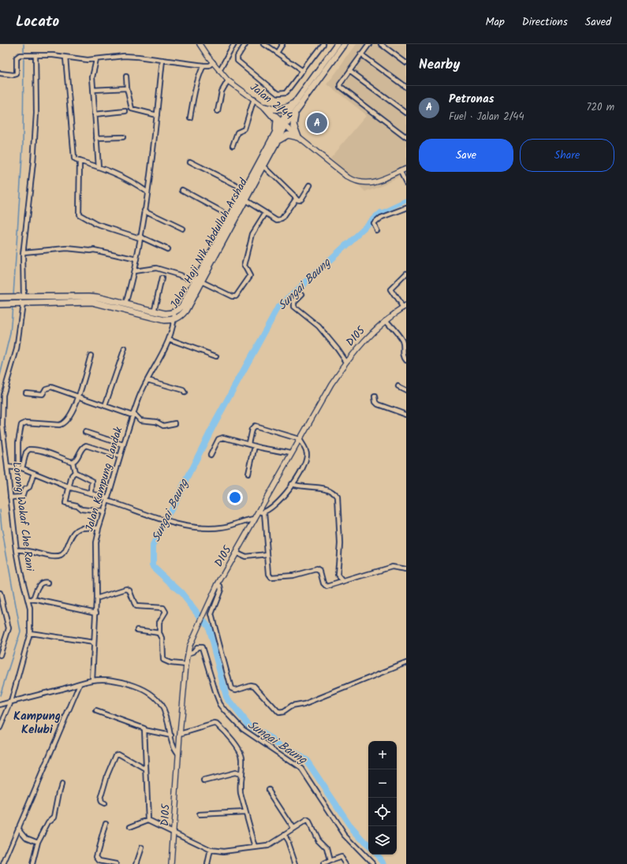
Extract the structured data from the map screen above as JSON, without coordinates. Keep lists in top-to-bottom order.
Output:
{
  "streets": {
    "main road": ["Jalan Haji Nik Abdullah Arshad"],
    "street": [
      "Jalan 2/44",
      "D105",
      "Jalan Kampung Landak",
      "Lorong Wakaf Che Rani"
    ]
  },
  "crossings": [
    ["Jalan 2/44", "Jalan Haji Nik Abdullah Arshad"],
    ["Jalan Haji Nik Abdullah Arshad", "Jalan Kampung Landak"],
    ["Jalan Haji Nik Abdullah Arshad", "Lorong Wakaf Che Rani"]
  ],
  "districts": ["Kampung Kelubi"],
  "water": ["Sungai Baung"],
  "page": {
    "header": "Locato",
    "nav": ["Map", "Directions", "Saved"],
    "heading": "Nearby",
    "list": [
      {
        "mark": "A",
        "name": "Petronas",
        "note": "Fuel · Jalan 2/44",
        "value": "720 m"
      }
    ],
    "pins": "A",
    "buttons": ["Save", "Share"],
    "map_buttons": ["+", "−"]
  }
}
